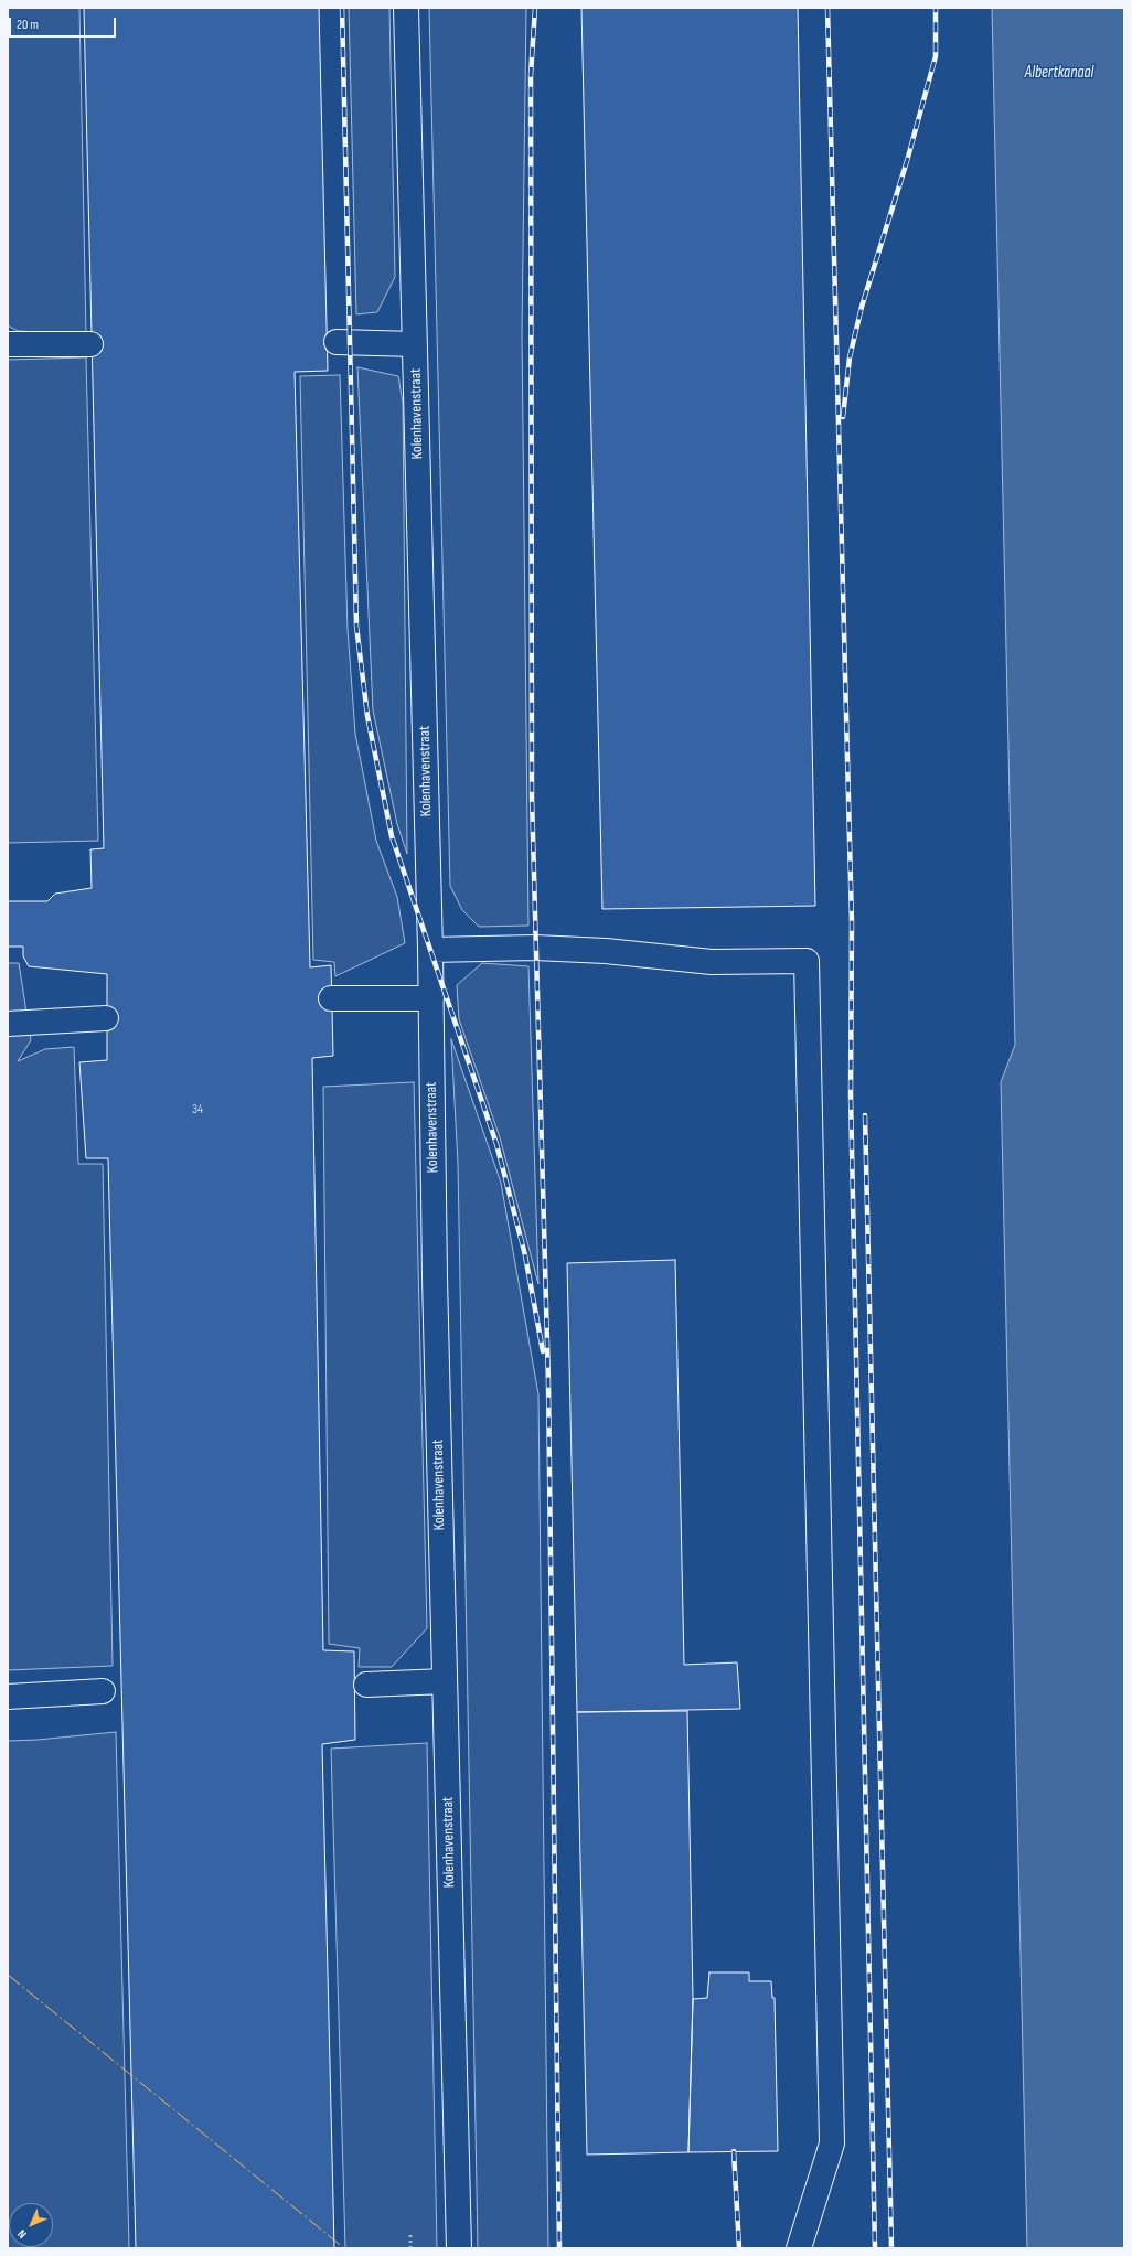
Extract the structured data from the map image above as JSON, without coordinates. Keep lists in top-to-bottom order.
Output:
{
  "streets": {
    "street": ["Kolenhavenstraat"]
  },
  "water": ["Albertkanaal"],
  "house_numbers": ["34"],
  "scale_bar": "20 m",
  "north": "bottom left"
}
